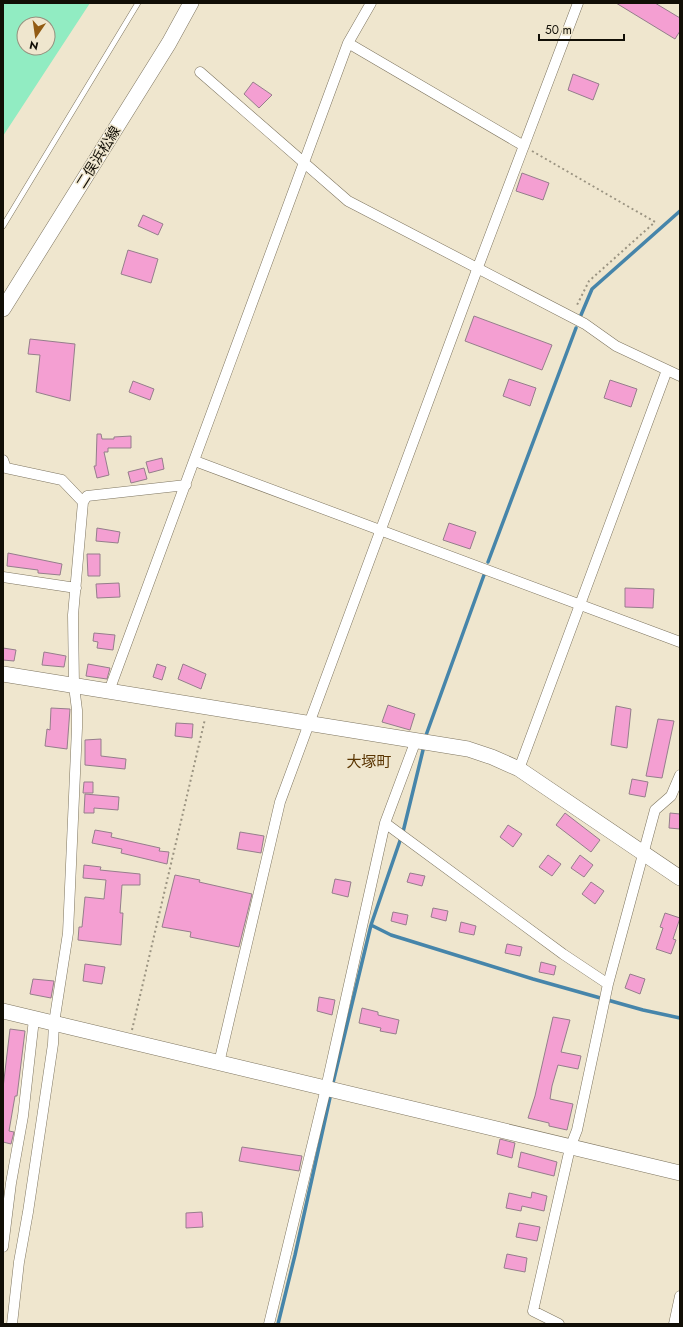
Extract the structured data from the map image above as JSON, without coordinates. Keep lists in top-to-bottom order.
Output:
{
  "streets": {
    "street": ["二俣浜松線"]
  },
  "districts": ["大塚町"],
  "scale_bar": "50 m",
  "north": "bottom"
}
